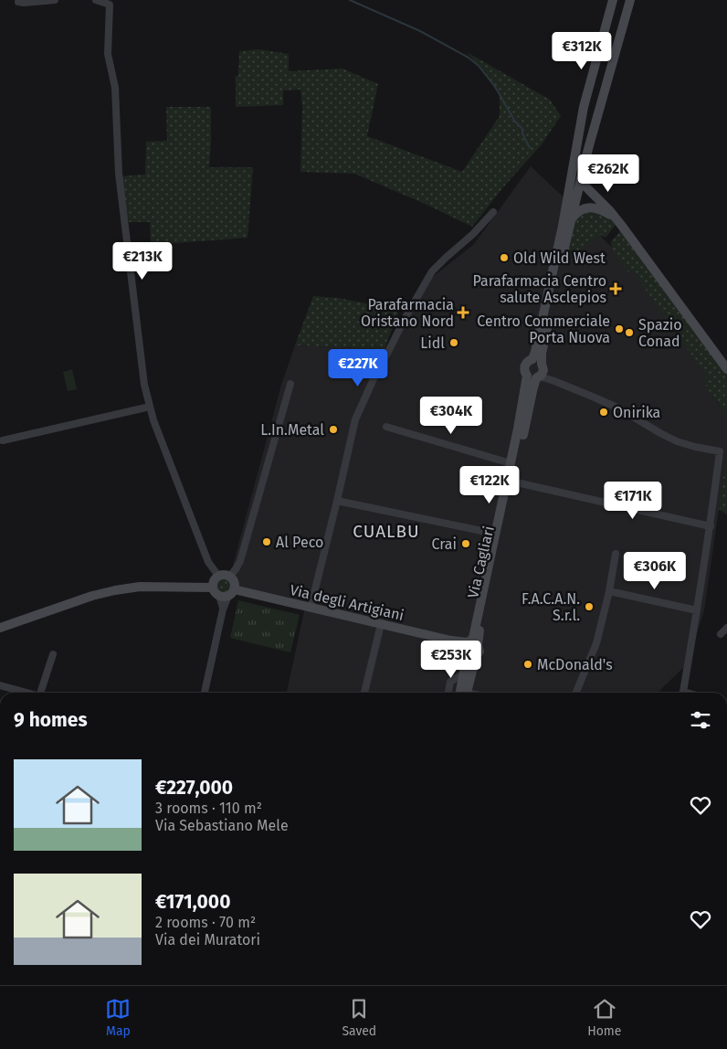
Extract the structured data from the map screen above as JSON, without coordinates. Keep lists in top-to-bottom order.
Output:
{
  "streets": {
    "main road": ["Via Cagliari", "Via degli Artigiani"]
  },
  "crossings": [
    ["Via Cagliari", "Via degli Artigiani"]
  ],
  "districts": ["CUALBU"],
  "places": {
    "other": [
      "Old Wild West",
      "Centro Commerciale Porta Nuova",
      "Spazio Conad",
      "Lidl",
      "Onirika",
      "L.In.Metal",
      "Al Peco",
      "Crai",
      "F.A.C.A.N. S.r.l.",
      "McDonald's"
    ],
    "health": ["Parafarmacia Centro salute Asclepios", "Parafarmacia Oristano Nord"]
  },
  "page": {
    "price": [
      "€312K",
      "€262K",
      "€213K",
      "€227K",
      "€304K",
      "€122K",
      "€171K",
      "€306K",
      "€253K"
    ],
    "heading": "9 homes",
    "list": [
      {
        "name": "€227,000",
        "note": "3 rooms · 110 m² · Via Sebastiano Mele"
      },
      {
        "name": "€171,000",
        "note": "2 rooms · 70 m² · Via dei Muratori"
      }
    ],
    "tabs": ["Map", "Saved", "Home"]
  }
}
